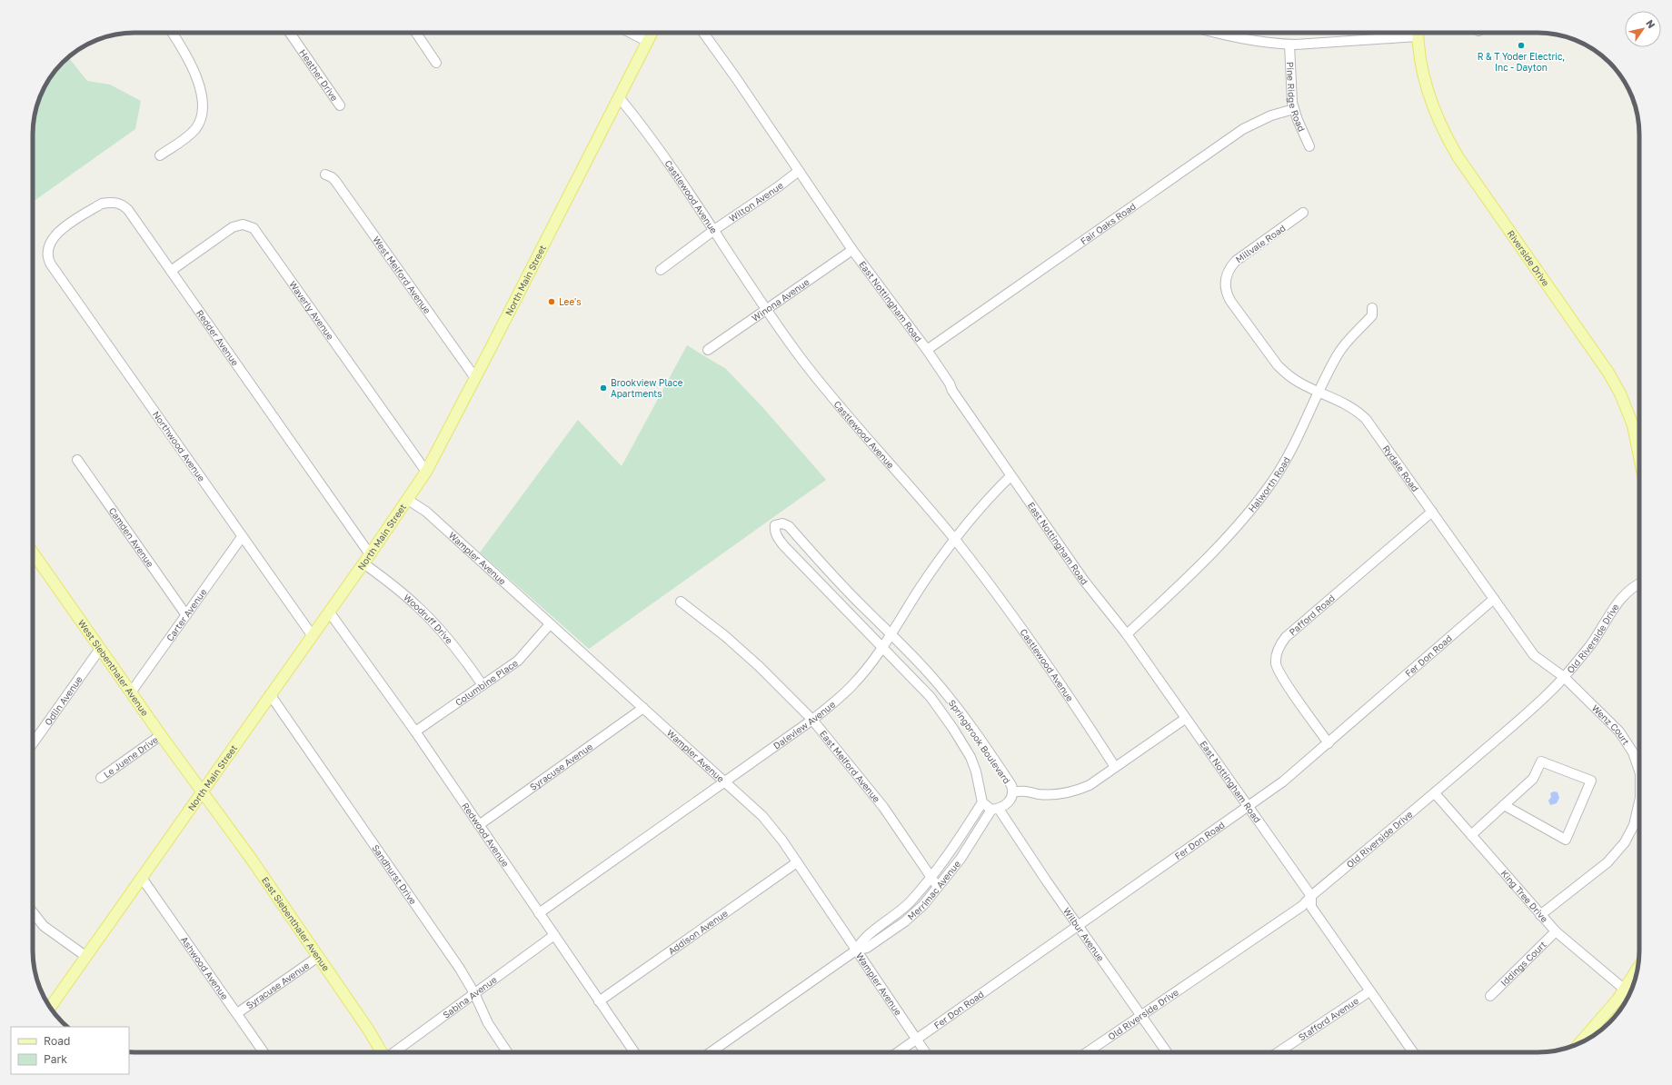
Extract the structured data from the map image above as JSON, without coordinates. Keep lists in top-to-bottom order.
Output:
{
  "streets": {
    "main road": [
      "Riverside Drive",
      "North Main Street",
      "West Siebenthaler Avenue",
      "East Siebenthaler Avenue"
    ],
    "street": [
      "Heather Drive",
      "Pine Ridge Road",
      "Castlewood Avenue",
      "Wilton Avenue",
      "Fair Oaks Road",
      "Millvale Road",
      "West Melford Avenue",
      "Winona Avenue",
      "East Nottingham Road",
      "Waverly Avenue",
      "Redder Avenue",
      "Northwood Avenue",
      "Rydale Road",
      "Halworth Road",
      "Camden Avenue",
      "Wampler Avenue",
      "Carter Avenue",
      "Pafford Road",
      "Woodruff Drive",
      "Old Riverside Drive",
      "Fer Don Road",
      "Columbine Place",
      "Odlin Avenue",
      "Daleview Avenue",
      "Wenz Court",
      "Springbrook Boulevard",
      "Le Juene Drive",
      "East Melford Avenue",
      "Syracuse Avenue",
      "Redwood Avenue",
      "Sandhurst Drive",
      "Merrimac Avenue",
      "King Tree Drive",
      "Addison Avenue",
      "Wilbur Avenue",
      "Iddings Court",
      "Ashwood Avenue",
      "Sabina Avenue",
      "Stafford Avenue"
    ]
  },
  "crossings": [
    ["Pine Ridge Road", "Fair Oaks Road"],
    ["Castlewood Avenue", "Wilton Avenue"],
    ["Castlewood Avenue", "North Main Street"],
    ["Castlewood Avenue", "Winona Avenue"],
    ["Castlewood Avenue", "Daleview Avenue"],
    ["Wilton Avenue", "East Nottingham Road"],
    ["Fair Oaks Road", "East Nottingham Road"],
    ["Millvale Road", "Rydale Road"],
    ["West Melford Avenue", "North Main Street"],
    ["North Main Street", "Waverly Avenue"],
    ["North Main Street", "Redder Avenue"],
    ["North Main Street", "Northwood Avenue"],
    ["North Main Street", "Wampler Avenue"],
    ["North Main Street", "Woodruff Drive"],
    ["North Main Street", "West Siebenthaler Avenue"],
    ["North Main Street", "Redwood Avenue"],
    ["North Main Street", "Sandhurst Drive"],
    ["North Main Street", "East Siebenthaler Avenue"],
    ["North Main Street", "Ashwood Avenue"],
    ["Winona Avenue", "East Nottingham Road"],
    ["East Nottingham Road", "Halworth Road"],
    ["East Nottingham Road", "Old Riverside Drive"],
    ["East Nottingham Road", "Fer Don Road"],
    ["East Nottingham Road", "Daleview Avenue"],
    ["East Nottingham Road", "Stafford Avenue"],
    ["Waverly Avenue", "Redder Avenue"],
    ["Redder Avenue", "Northwood Avenue"],
    ["Redder Avenue", "Woodruff Drive"],
    ["Northwood Avenue", "Carter Avenue"],
    ["Rydale Road", "Halworth Road"],
    ["Rydale Road", "Pafford Road"],
    ["Rydale Road", "Old Riverside Drive"],
    ["Rydale Road", "Fer Don Road"],
    ["Rydale Road", "Wenz Court"],
    ["Camden Avenue", "Carter Avenue"],
    ["Wampler Avenue", "Fer Don Road"],
    ["Wampler Avenue", "Columbine Place"],
    ["Wampler Avenue", "Daleview Avenue"],
    ["Wampler Avenue", "Syracuse Avenue"],
    ["Wampler Avenue", "Merrimac Avenue"],
    ["Wampler Avenue", "Addison Avenue"],
    ["Carter Avenue", "West Siebenthaler Avenue"],
    ["Pafford Road", "Fer Don Road"],
    ["Woodruff Drive", "Columbine Place"],
    ["Old Riverside Drive", "Wenz Court"],
    ["Old Riverside Drive", "King Tree Drive"],
    ["Old Riverside Drive", "Wilbur Avenue"],
    ["Fer Don Road", "Wilbur Avenue"],
    ["West Siebenthaler Avenue", "Odlin Avenue"],
    ["West Siebenthaler Avenue", "Le Juene Drive"],
    ["West Siebenthaler Avenue", "East Siebenthaler Avenue"],
    ["Columbine Place", "Redwood Avenue"],
    ["Daleview Avenue", "Springbrook Boulevard"],
    ["Daleview Avenue", "East Melford Avenue"],
    ["Daleview Avenue", "Redwood Avenue"],
    ["Wenz Court", "King Tree Drive"],
    ["Springbrook Boulevard", "Merrimac Avenue"],
    ["Springbrook Boulevard", "Wilbur Avenue"],
    ["East Melford Avenue", "Merrimac Avenue"],
    ["Syracuse Avenue", "Redwood Avenue"],
    ["Syracuse Avenue", "East Siebenthaler Avenue"],
    ["Syracuse Avenue", "Ashwood Avenue"],
    ["Redwood Avenue", "Addison Avenue"],
    ["Redwood Avenue", "Sabina Avenue"],
    ["Sandhurst Drive", "Sabina Avenue"],
    ["Merrimac Avenue", "Wilbur Avenue"],
    ["King Tree Drive", "Iddings Court"]
  ],
  "places": ["R & T Yoder Electric, Inc - Dayton", "Lee's", "Brookview Place Apartments"],
  "legend": ["Road", "Park"],
  "north": "top right"
}
